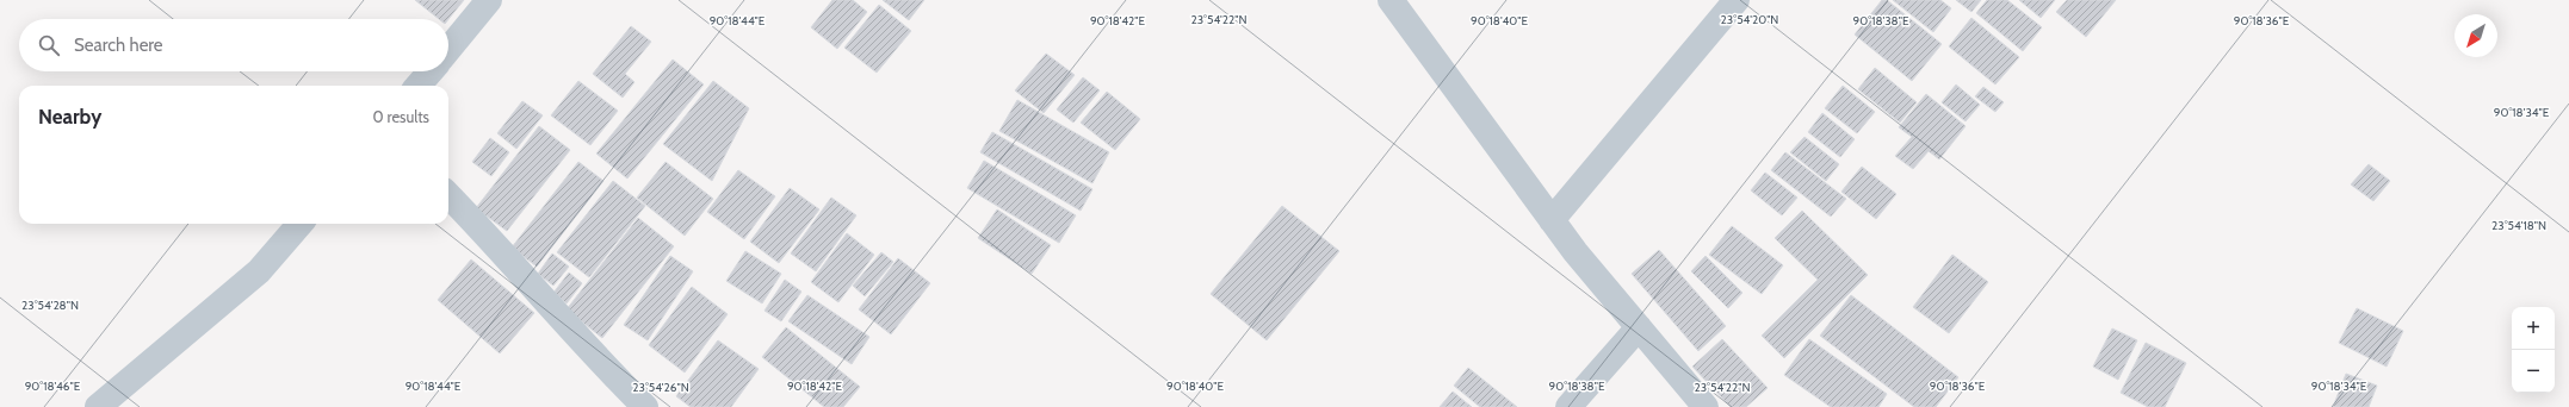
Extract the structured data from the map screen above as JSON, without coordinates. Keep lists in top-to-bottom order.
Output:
{
  "north": "bottom left",
  "page": {
    "search": "Search here",
    "heading": ["Nearby", "0 results"],
    "map_buttons": ["+", "−"]
  },
  "coordinates": [
    "23°54'20\"N",
    "23°54'22\"N",
    "90°18'44\"E",
    "90°18'42\"E",
    "90°18'40\"E",
    "90°18'38\"E",
    "90°18'36\"E",
    "90°18'34\"E",
    "23°54'18\"N",
    "23°54'28\"N",
    "90°18'46\"E",
    "23°54'26\"N"
  ]
}
